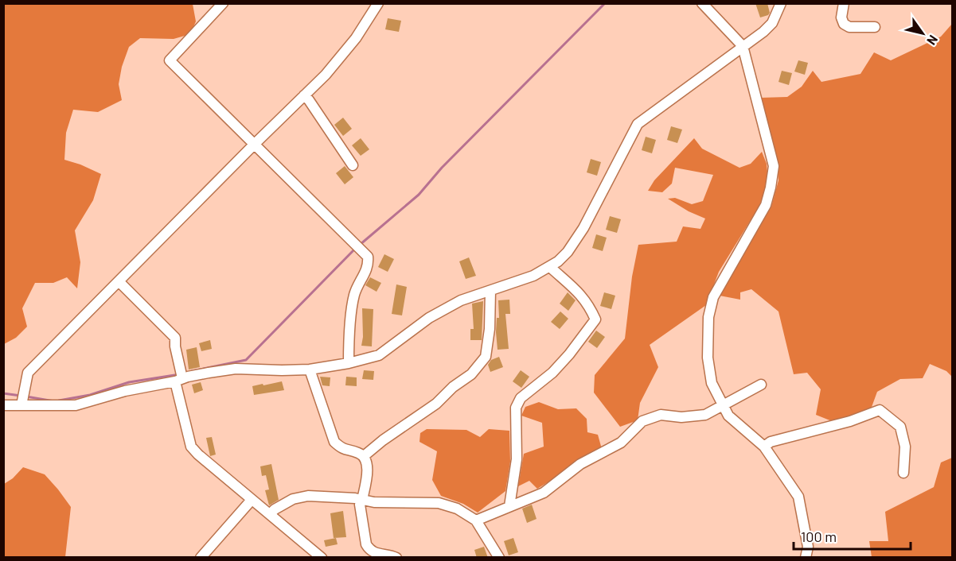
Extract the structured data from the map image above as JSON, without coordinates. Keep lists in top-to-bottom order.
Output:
{
  "scale_bar": "100 m",
  "north": "bottom right"
}
